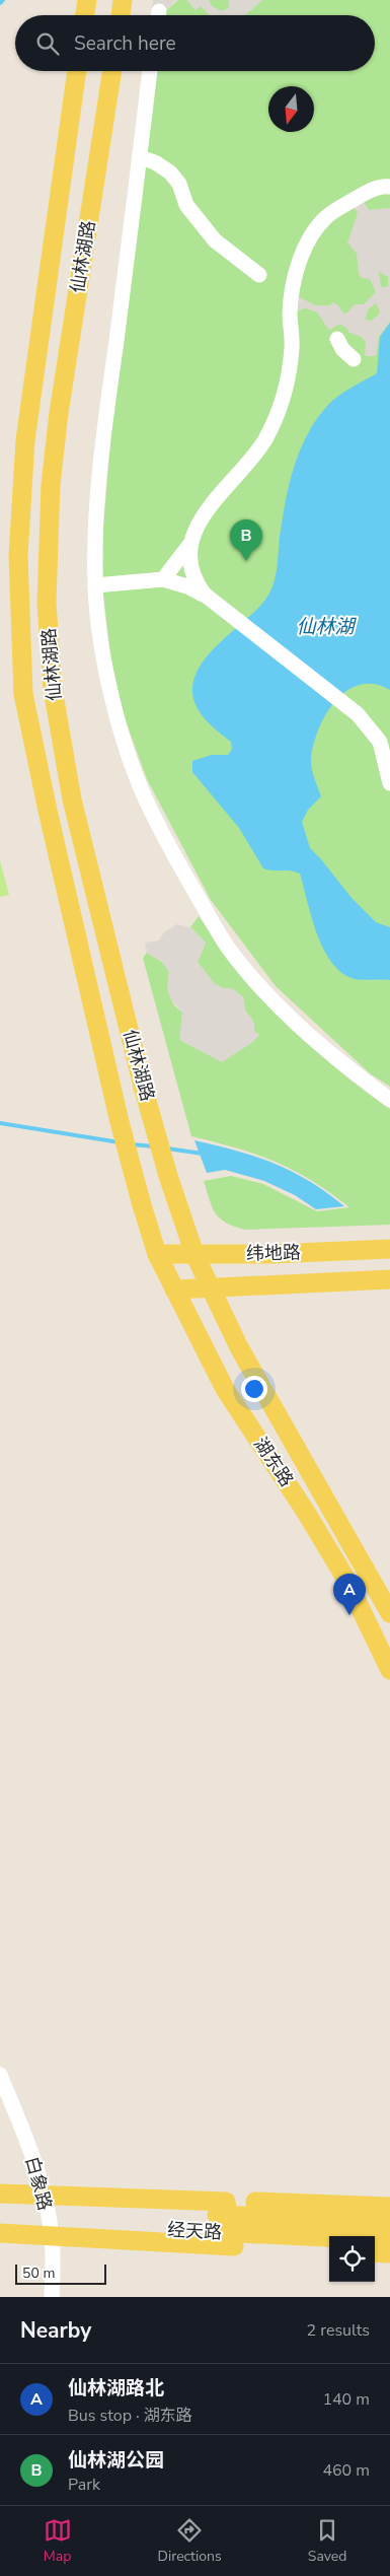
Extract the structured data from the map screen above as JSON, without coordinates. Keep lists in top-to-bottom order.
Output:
{
  "streets": {
    "main road": [
      "仙林湖路",
      "纬地路",
      "湖东路",
      "经天路"
    ],
    "street": ["白象路"]
  },
  "crossings": [
    ["仙林湖路", "纬地路"],
    ["仙林湖路", "湖东路"],
    ["纬地路", "湖东路"]
  ],
  "water": ["仙林湖"],
  "scale_bar": "50 m",
  "north": "bottom",
  "page": {
    "search": "Search here",
    "pins": ["B", "A"],
    "scale": "50 m",
    "heading": ["Nearby", "2 results"],
    "list": [
      {
        "mark": "A",
        "name": "仙林湖路北",
        "note": "Bus stop · 湖东路",
        "value": "140 m"
      },
      {
        "mark": "B",
        "name": "仙林湖公园",
        "note": "Park",
        "value": "460 m"
      }
    ],
    "nav": ["Map", "Directions", "Saved"]
  }
}
